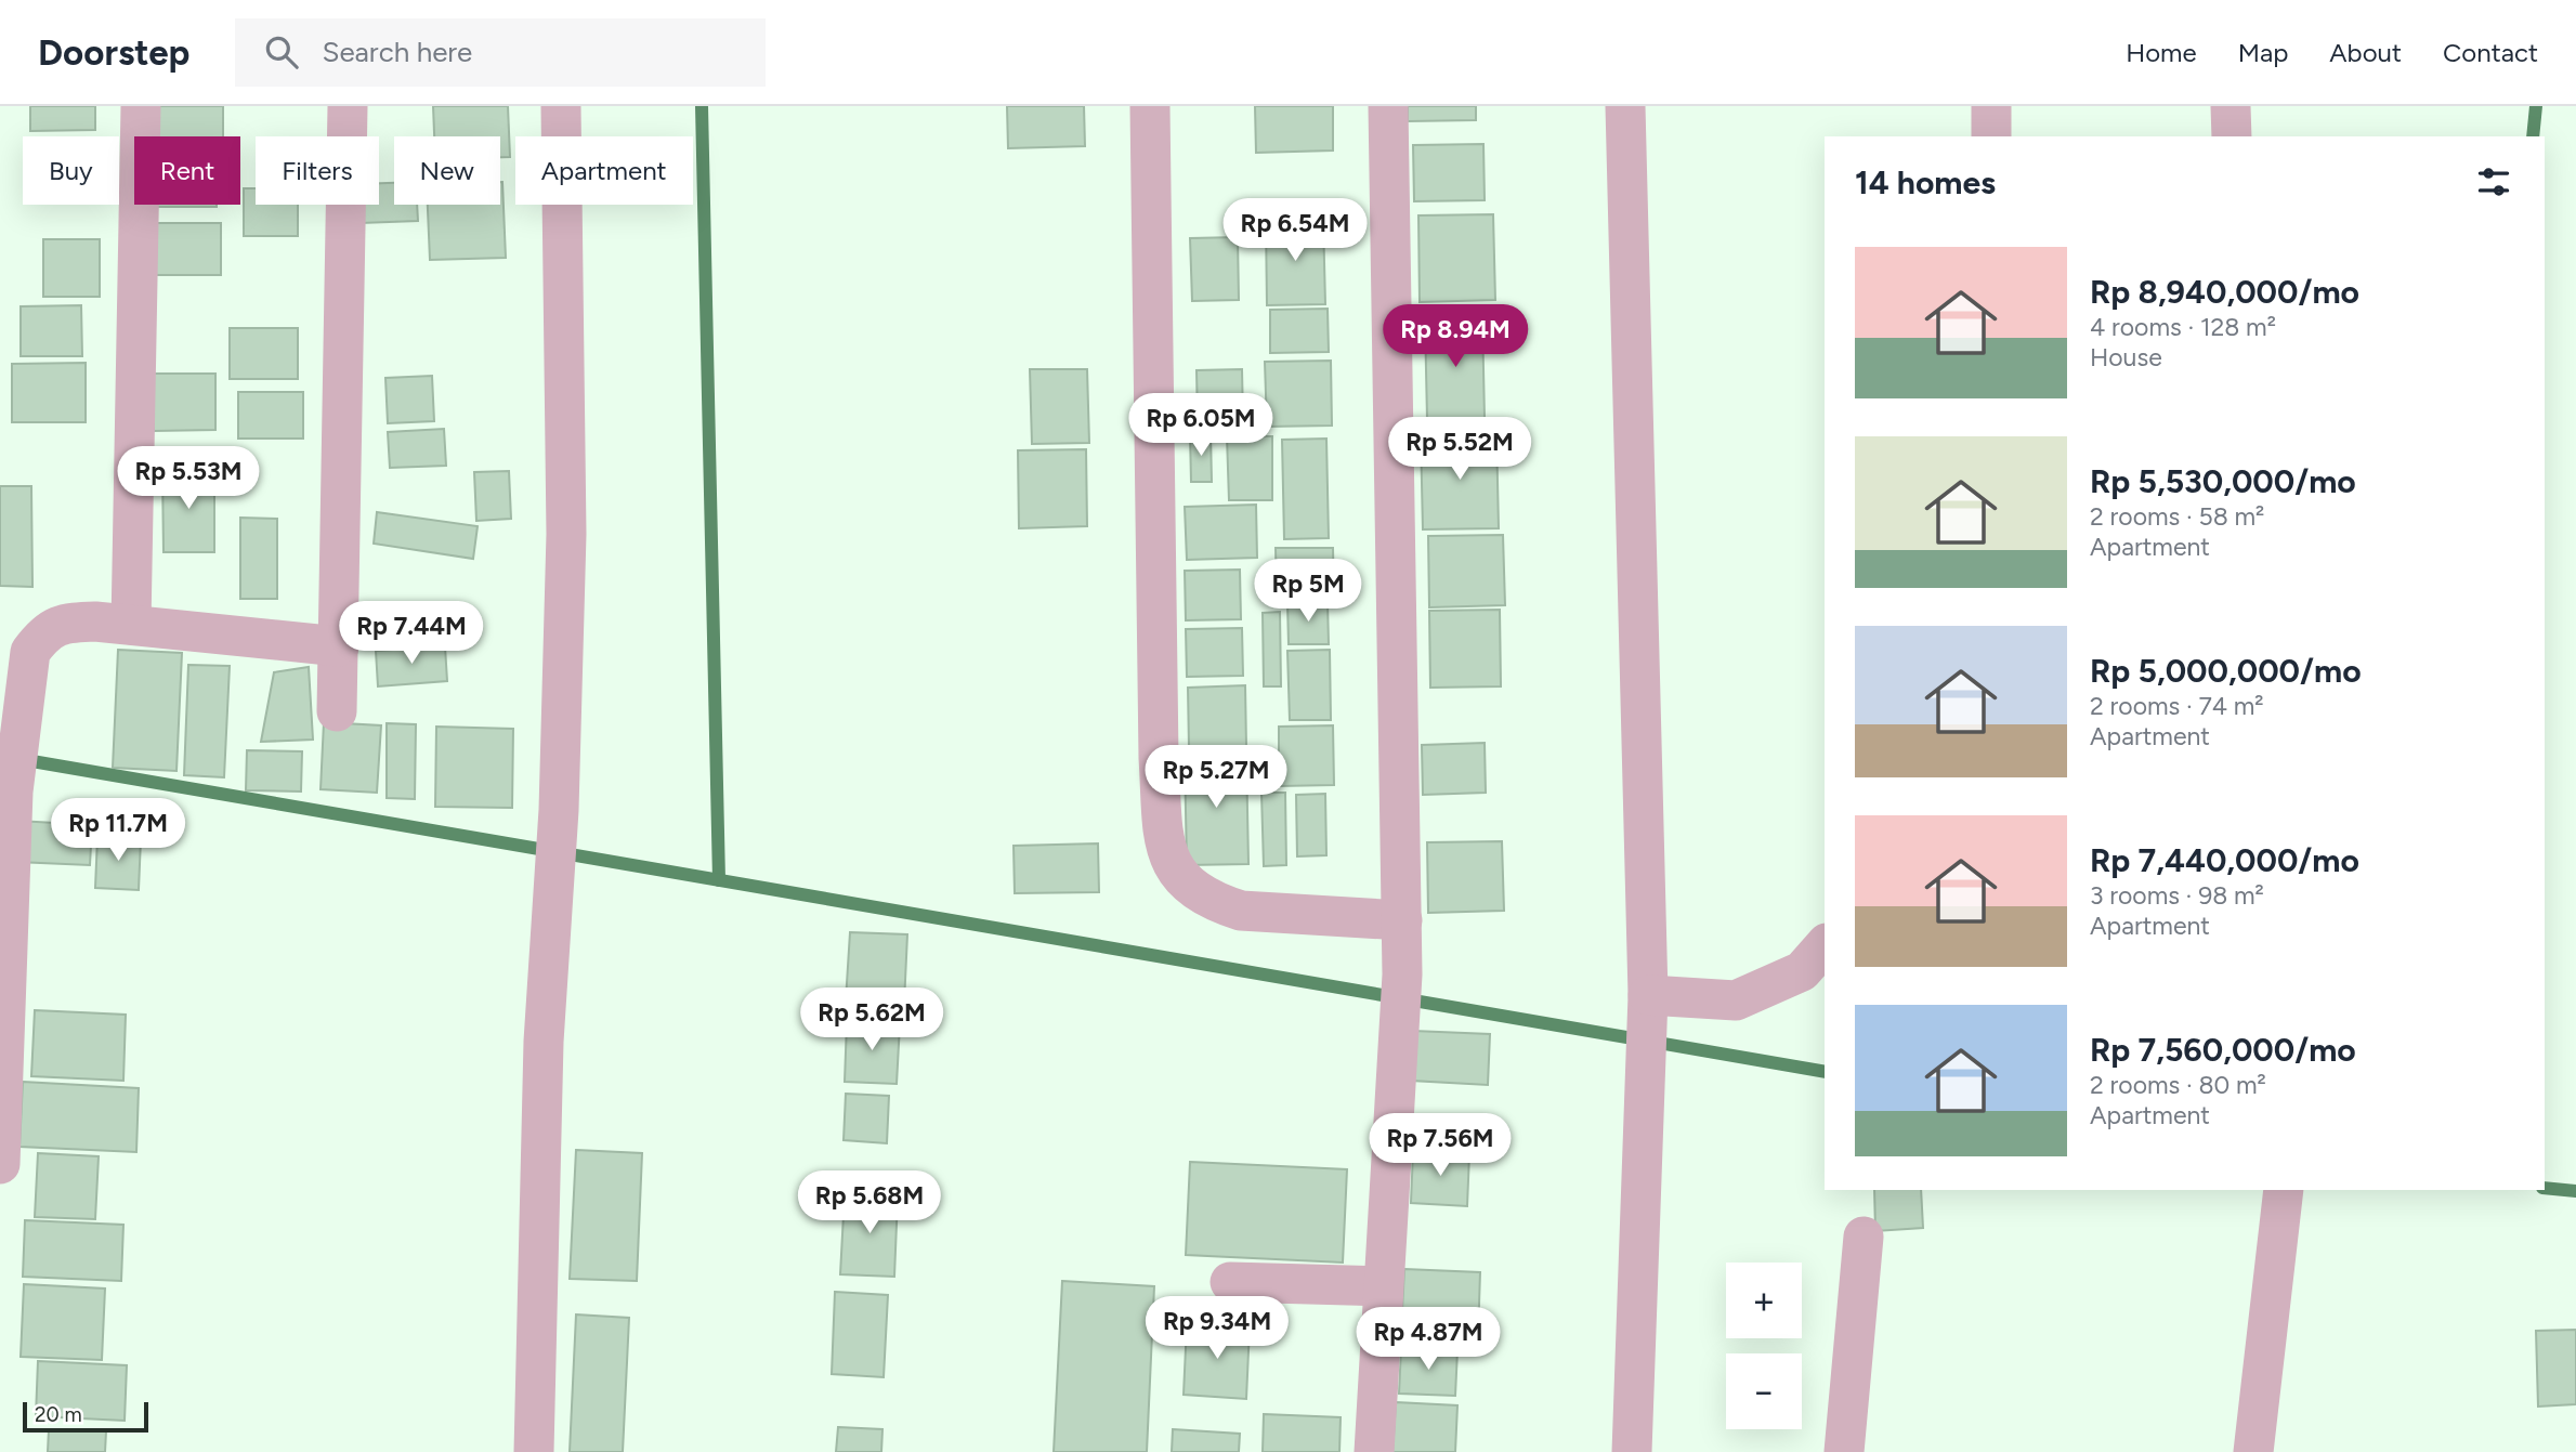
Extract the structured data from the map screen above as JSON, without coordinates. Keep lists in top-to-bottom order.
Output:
{
  "scale_bar": "20 m",
  "page": {
    "header": "Doorstep",
    "search": "Search here",
    "nav": [
      "Home",
      "Map",
      "About",
      "Contact"
    ],
    "chip": [
      "Buy",
      "Rent",
      "Filters",
      "New",
      "Apartment"
    ],
    "heading": "14 homes",
    "price": [
      "Rp 6.54M",
      "Rp 8.94M",
      "Rp 6.05M",
      "Rp 5.52M",
      "Rp 5.53M",
      "Rp 5M",
      "Rp 7.44M",
      "Rp 5.27M",
      "Rp 11.7M",
      "Rp 5.62M",
      "Rp 7.56M",
      "Rp 5.68M",
      "Rp 9.34M",
      "Rp 4.87M"
    ],
    "list": [
      {
        "name": "Rp 8,940,000/mo",
        "note": "4 rooms · 128 m² · House"
      },
      {
        "name": "Rp 5,530,000/mo",
        "note": "2 rooms · 58 m² · Apartment"
      },
      {
        "name": "Rp 5,000,000/mo",
        "note": "2 rooms · 74 m² · Apartment"
      },
      {
        "name": "Rp 7,440,000/mo",
        "note": "3 rooms · 98 m² · Apartment"
      },
      {
        "name": "Rp 7,560,000/mo",
        "note": "2 rooms · 80 m² · Apartment"
      }
    ],
    "map_buttons": ["+", "−"],
    "scale": "20 m"
  }
}
